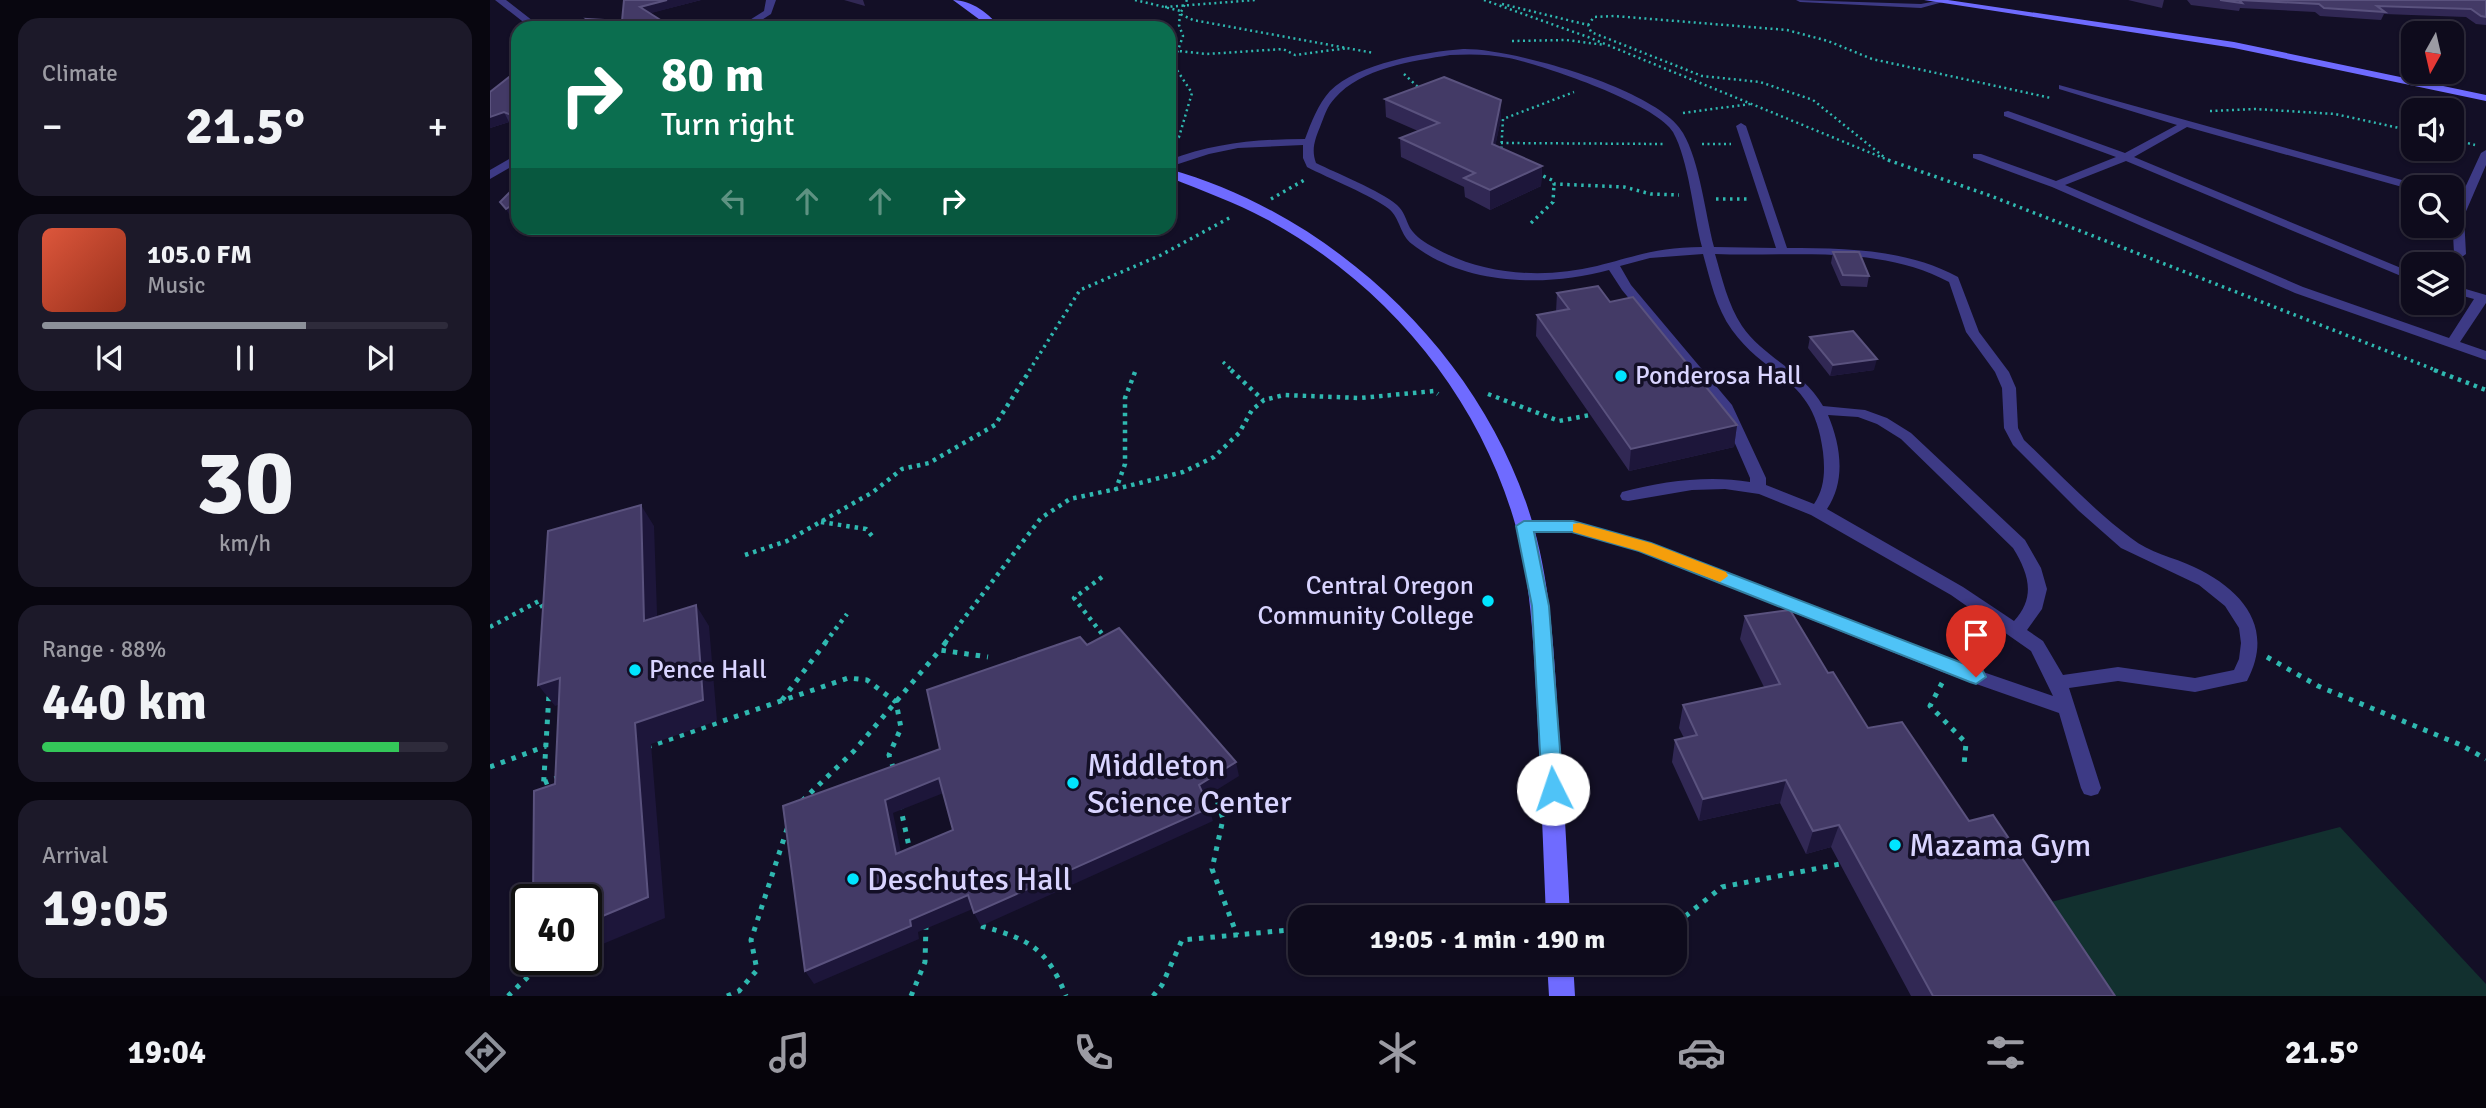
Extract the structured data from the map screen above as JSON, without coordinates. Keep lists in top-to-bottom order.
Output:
{
  "places": [
    "Ponderosa Hall",
    "Central Oregon Community College",
    "Pence Hall",
    "Middleton Science Center",
    "Mazama Gym",
    "Deschutes Hall"
  ],
  "north": "bottom",
  "page": {
    "tile": [
      "Climate",
      ["30", "km/h"],
      ["Range · 88%", "440 km"],
      ["Arrival", "19:05"]
    ],
    "turn": ["80 m", "Turn right"],
    "heat": ["−", "21.5°", "+"],
    "song": ["105.0 FM", "Music"],
    "limit": "40",
    "trip": "19:05 · 1 min · 190 m",
    "tabs": ["19:04", "21.5°"]
  }
}
